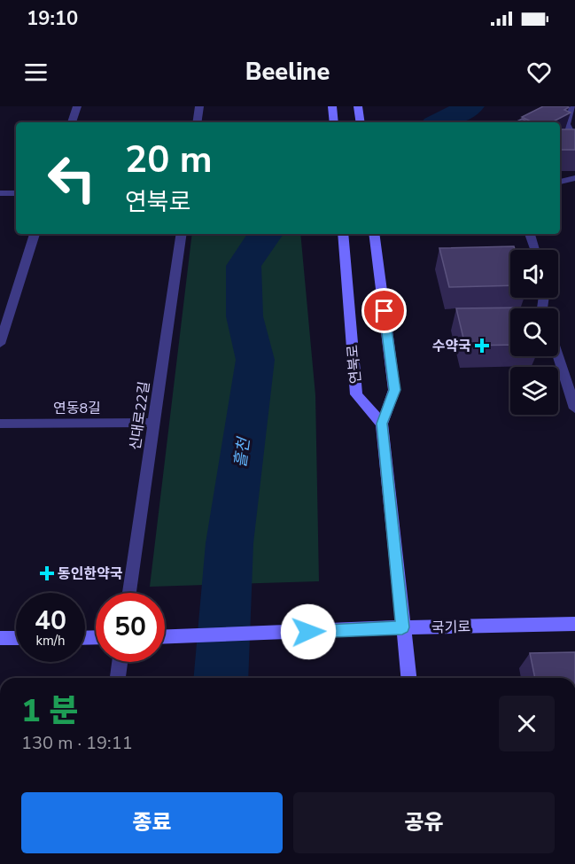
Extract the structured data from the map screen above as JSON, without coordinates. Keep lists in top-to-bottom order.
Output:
{
  "streets": {
    "main road": ["연북로", "국기로"],
    "street": ["연동8길", "신대로22길"]
  },
  "crossings": [
    ["연동8길", "신대로22길"]
  ],
  "water": ["흘천"],
  "places": {
    "health": ["수약국", "동인한약국"]
  },
  "page": {
    "status": "19:10",
    "header": "Beeline",
    "turn": ["20 m", "연북로"],
    "speed": "40 km/h",
    "limit": "50",
    "heading": ["1 분", "130 m · 19:11"],
    "buttons": ["종료", "공유"]
  }
}
